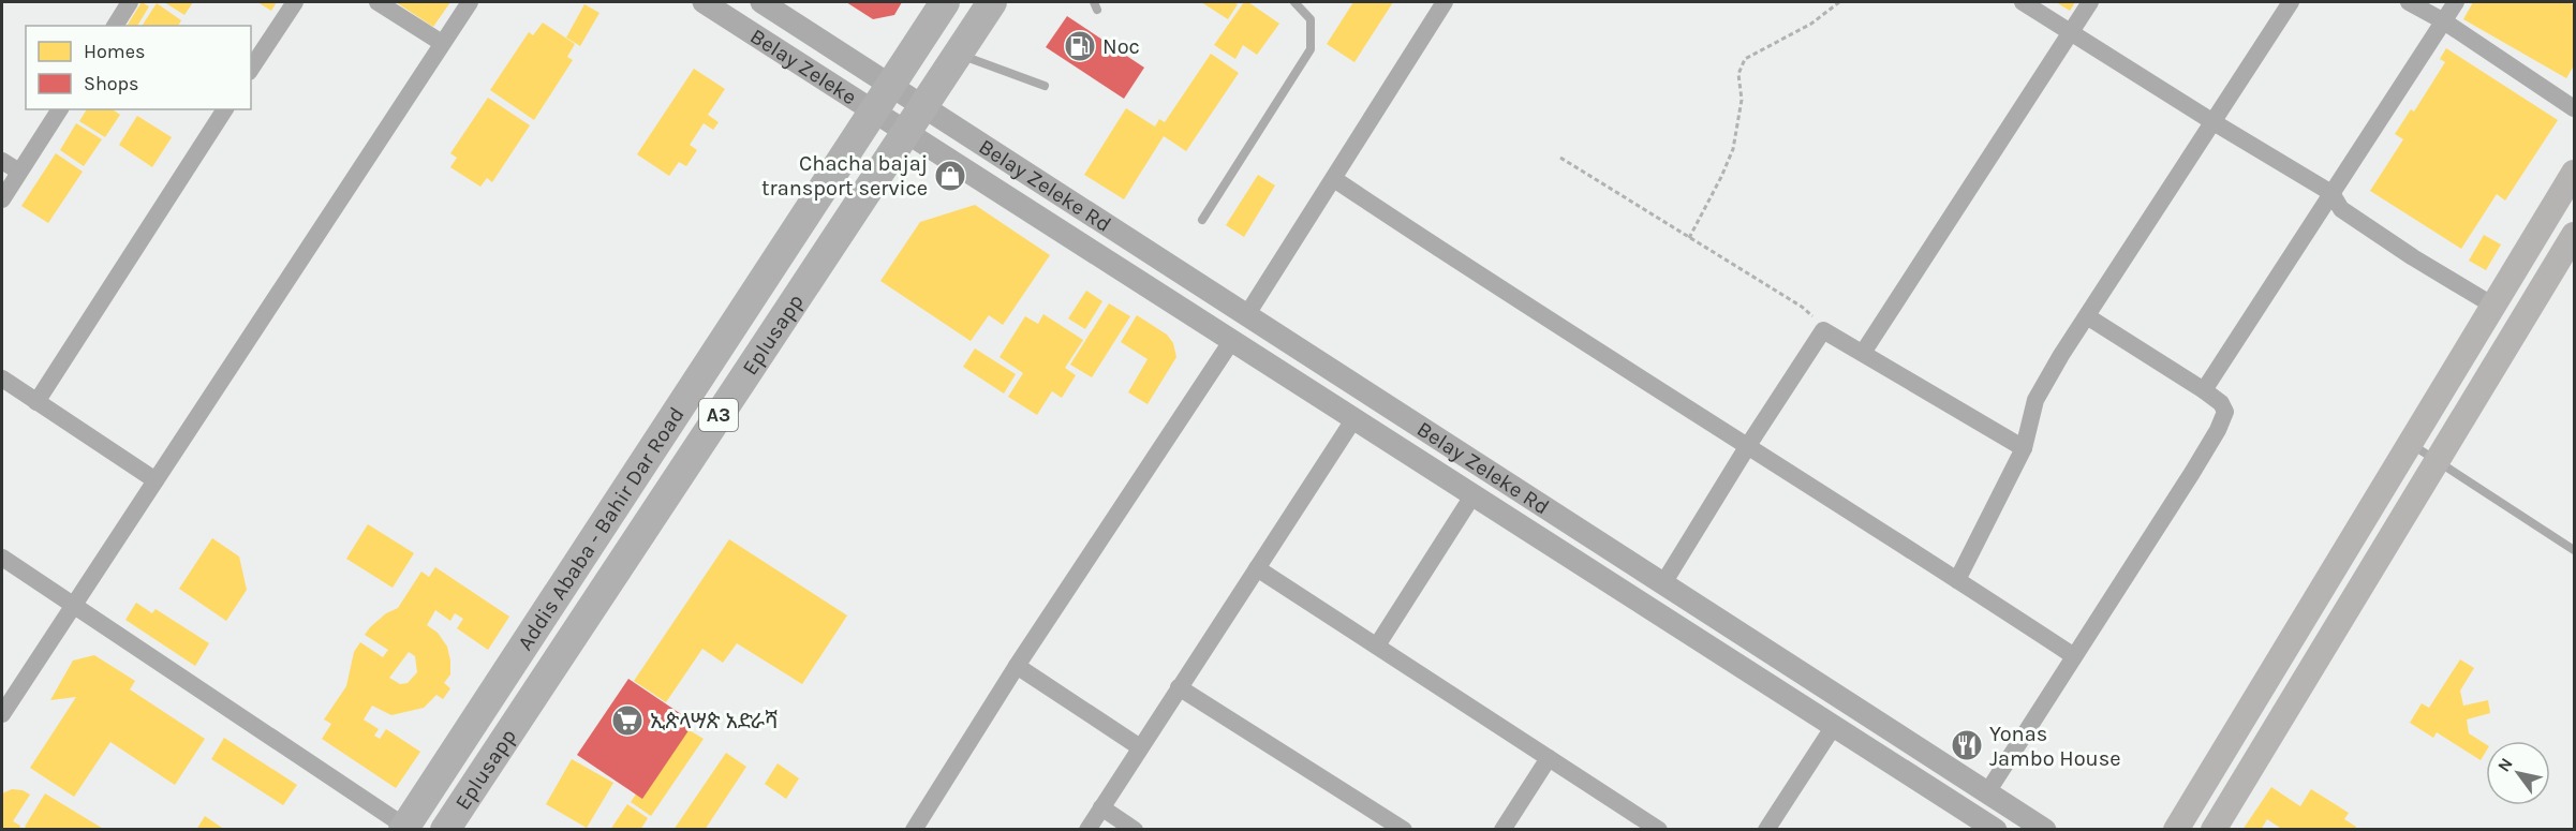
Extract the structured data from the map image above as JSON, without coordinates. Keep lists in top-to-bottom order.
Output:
{
  "streets": {
    "highway": ["Eplusapp", "A3", "Addis Ababa - Bahir Dar Road"],
    "street": ["Belay Zeleke", "Belay Zeleke Rd"]
  },
  "crossings": [
    ["Belay Zeleke", "Belay Zeleke Rd"],
    ["Belay Zeleke", "Eplusapp"],
    ["Belay Zeleke", "Addis Ababa - Bahir Dar Road"],
    ["Belay Zeleke Rd", "Eplusapp"]
  ],
  "places": {
    "fuel station": ["Noc"],
    "shop": ["Chacha bajaj transport service"],
    "supermarket": ["ኢጵላሣጵ አድራሻ"],
    "restaurant": ["Yonas Jambo House"]
  },
  "legend": ["Homes", "Shops"],
  "north": "top left"
}
